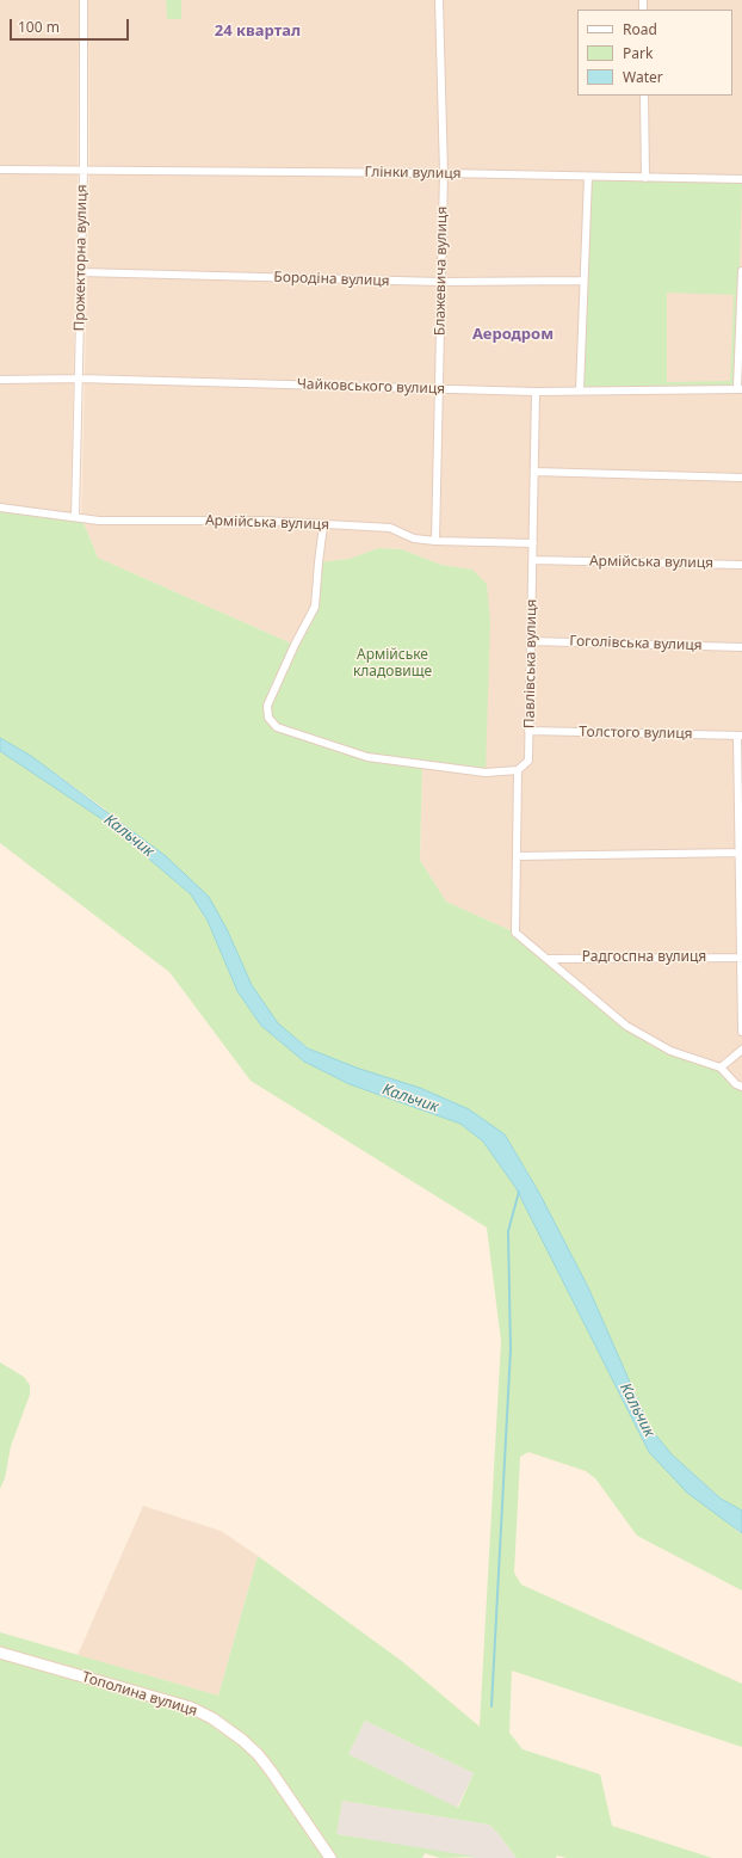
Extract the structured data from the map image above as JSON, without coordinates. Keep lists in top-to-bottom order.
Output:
{
  "streets": {
    "main road": ["Тополина вулиця"],
    "street": [
      "Глінки вулиця",
      "Прожекторна вулиця",
      "Блажевича вулиця",
      "Бородіна вулиця",
      "Чайковського вулиця",
      "Армійська вулиця",
      "Гоголівська вулиця",
      "Павлівська вулиця",
      "Толстого вулиця",
      "Радгоспна вулиця"
    ]
  },
  "crossings": [
    ["Глінки вулиця", "Прожекторна вулиця"],
    ["Глінки вулиця", "Блажевича вулиця"],
    ["Прожекторна вулиця", "Бородіна вулиця"],
    ["Прожекторна вулиця", "Чайковського вулиця"],
    ["Прожекторна вулиця", "Армійська вулиця"],
    ["Блажевича вулиця", "Бородіна вулиця"],
    ["Блажевича вулиця", "Чайковського вулиця"],
    ["Блажевича вулиця", "Армійська вулиця"],
    ["Чайковського вулиця", "Павлівська вулиця"],
    ["Армійська вулиця", "Павлівська вулиця"],
    ["Гоголівська вулиця", "Павлівська вулиця"],
    ["Павлівська вулиця", "Толстого вулиця"],
    ["Павлівська вулиця", "Радгоспна вулиця"]
  ],
  "districts": ["24 квартал", "Аеродром"],
  "water": ["Кальчик"],
  "parks": ["Армійське кладовище"],
  "legend": ["Road", "Park", "Water"],
  "scale_bar": "100 m"
}
